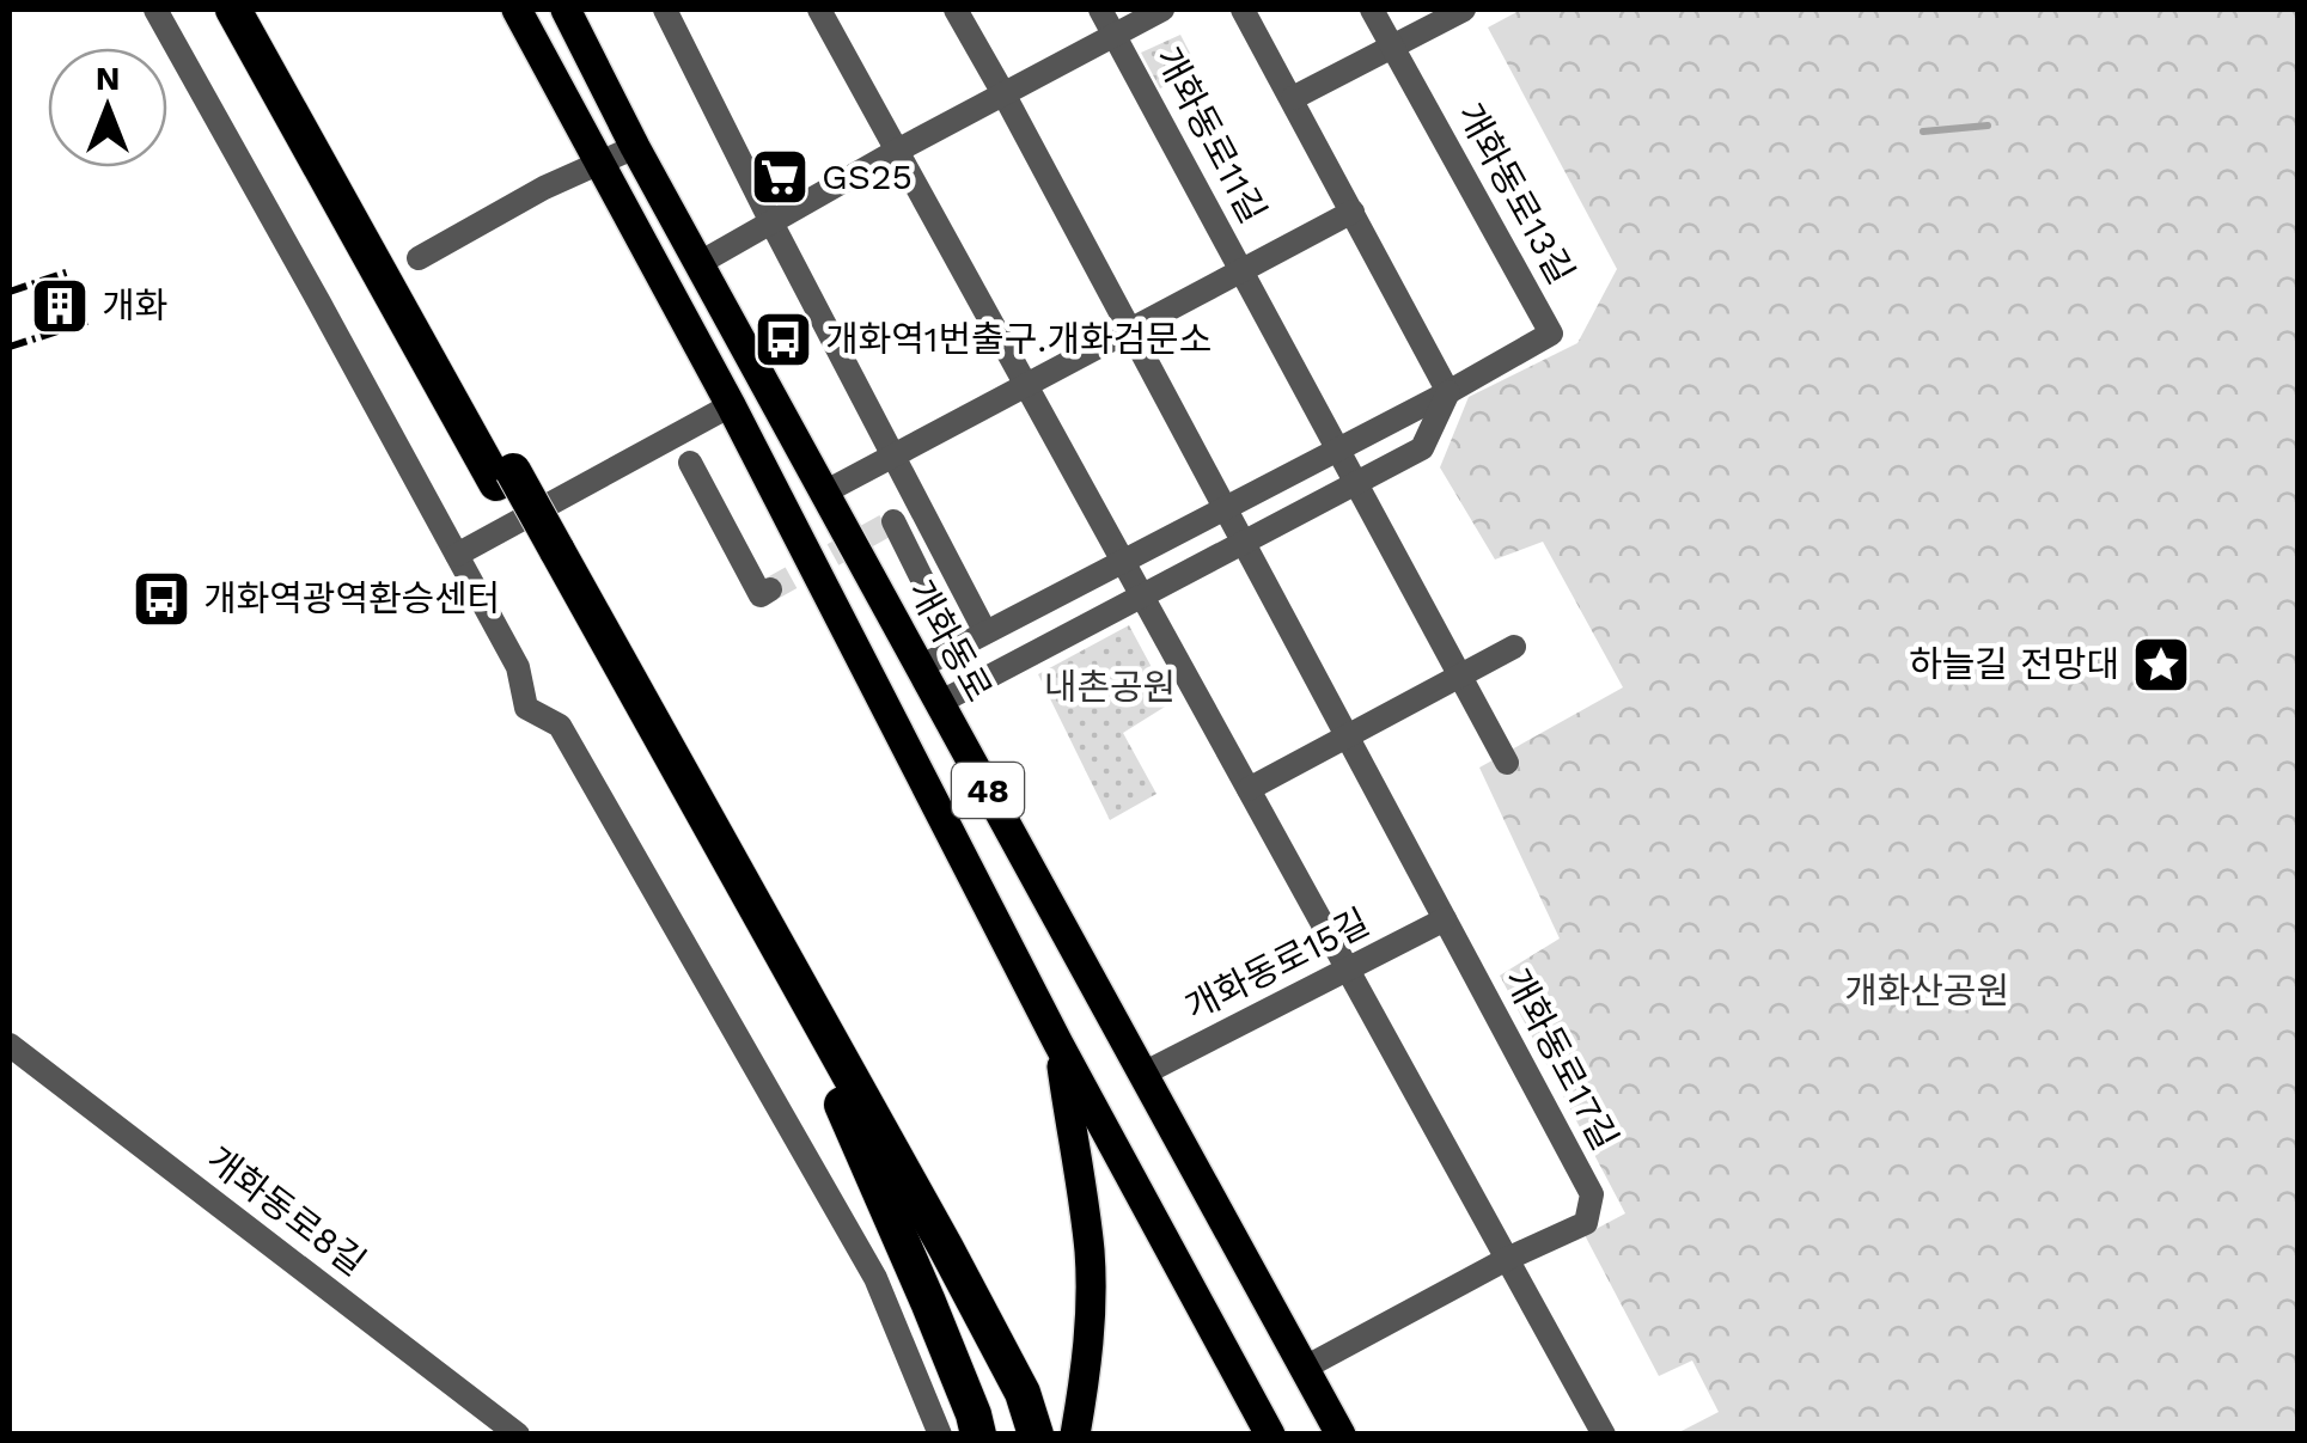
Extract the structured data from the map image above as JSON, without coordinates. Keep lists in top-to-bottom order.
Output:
{
  "streets": {
    "main road": ["개화동로", "48"],
    "street": [
      "개화동로11길",
      "개화동로13길",
      "개화동로15길",
      "개화동로17길",
      "개화동로8길"
    ]
  },
  "crossings": [
    ["개화동로11길", "개화동로"],
    ["개화동로13길", "개화동로"],
    ["개화동로", "개화동로15길"],
    ["개화동로", "개화동로17길"],
    ["개화동로15길", "개화동로17길"]
  ],
  "parks": ["내촌공원", "개화산공원"],
  "places": {
    "supermarket": ["GS25"],
    "building": ["개화"],
    "bus stop": ["개화역1번출구.개화검문소", "개화역광역환승센터"],
    "place": ["하늘길 전망대"]
  },
  "north": "top"
}
